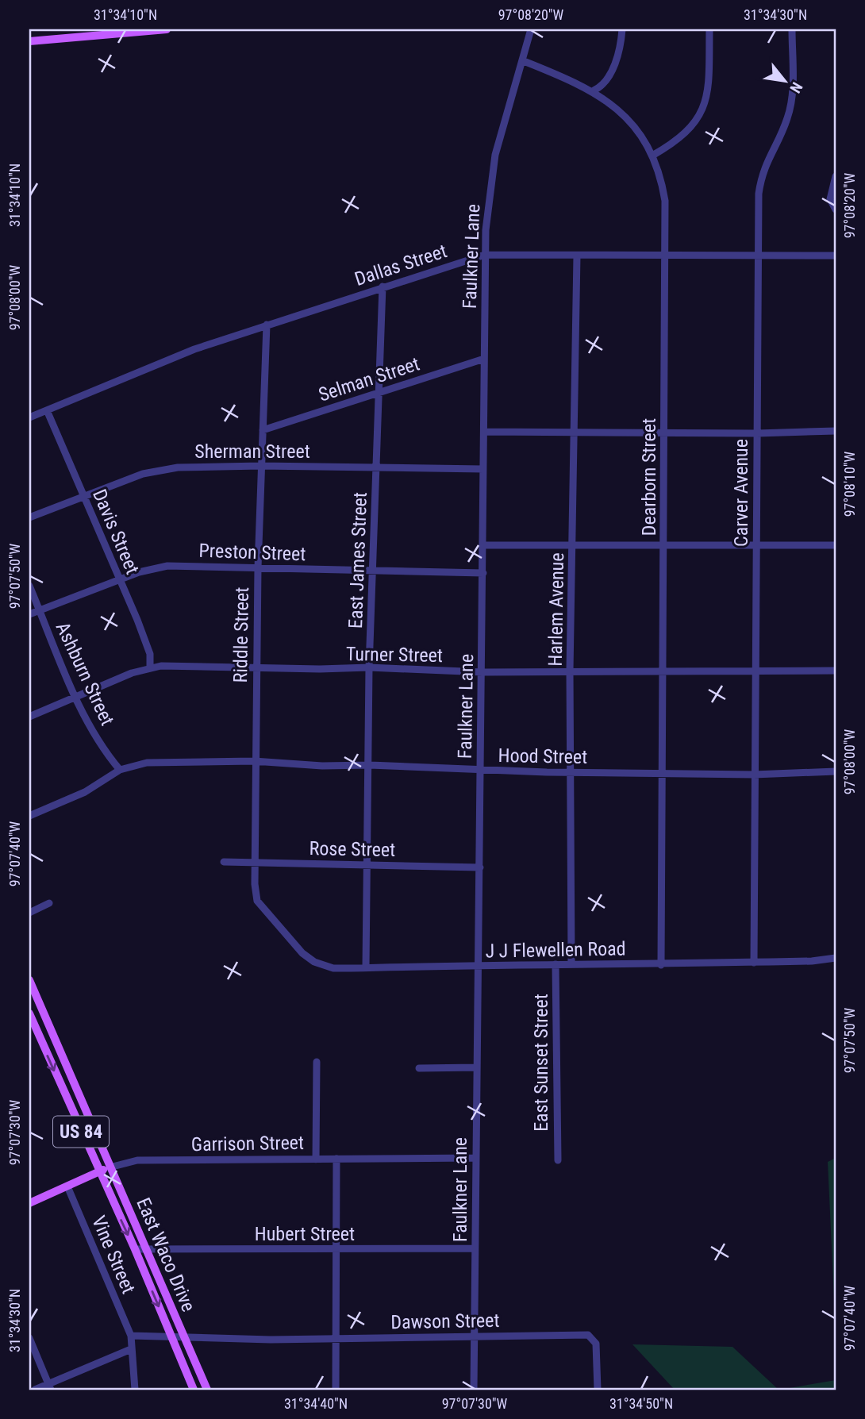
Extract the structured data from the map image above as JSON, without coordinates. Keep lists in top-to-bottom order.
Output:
{
  "streets": {
    "main road": ["US 84", "Garrison Street", "East Waco Drive"],
    "street": [
      "Faulkner Lane",
      "Dallas Street",
      "Selman Street",
      "Sherman Street",
      "Dearborn Street",
      "Carver Avenue",
      "Davis Street",
      "Preston Street",
      "East James Street",
      "Harlem Avenue",
      "Riddle Street",
      "Turner Street",
      "Ashburn Street",
      "Hood Street",
      "Rose Street",
      "J J Flewellen Road",
      "East Sunset Street",
      "Hubert Street",
      "Vine Street",
      "Dawson Street"
    ]
  },
  "crossings": [
    ["Faulkner Lane", "Dallas Street"],
    ["Faulkner Lane", "Selman Street"],
    ["Faulkner Lane", "Sherman Street"],
    ["Faulkner Lane", "Dearborn Street"],
    ["Faulkner Lane", "Preston Street"],
    ["Faulkner Lane", "Turner Street"],
    ["Faulkner Lane", "Hood Street"],
    ["Faulkner Lane", "Rose Street"],
    ["Faulkner Lane", "J J Flewellen Road"],
    ["Faulkner Lane", "Garrison Street"],
    ["Faulkner Lane", "Hubert Street"],
    ["Faulkner Lane", "Dawson Street"],
    ["Dallas Street", "Dearborn Street"],
    ["Dallas Street", "Carver Avenue"],
    ["Dallas Street", "Davis Street"],
    ["Dallas Street", "East James Street"],
    ["Dallas Street", "Harlem Avenue"],
    ["Dallas Street", "Riddle Street"],
    ["Selman Street", "East James Street"],
    ["Selman Street", "Riddle Street"],
    ["Sherman Street", "Davis Street"],
    ["Sherman Street", "East James Street"],
    ["Sherman Street", "Riddle Street"],
    ["Dearborn Street", "Turner Street"],
    ["Dearborn Street", "Hood Street"],
    ["Dearborn Street", "J J Flewellen Road"],
    ["Carver Avenue", "Turner Street"],
    ["Carver Avenue", "Hood Street"],
    ["Carver Avenue", "J J Flewellen Road"],
    ["Davis Street", "Preston Street"],
    ["Davis Street", "Turner Street"],
    ["Preston Street", "East James Street"],
    ["Preston Street", "Riddle Street"],
    ["Preston Street", "Ashburn Street"],
    ["East James Street", "Turner Street"],
    ["East James Street", "Hood Street"],
    ["East James Street", "Rose Street"],
    ["East James Street", "J J Flewellen Road"],
    ["Harlem Avenue", "Turner Street"],
    ["Harlem Avenue", "Hood Street"],
    ["Harlem Avenue", "J J Flewellen Road"],
    ["Riddle Street", "Turner Street"],
    ["Riddle Street", "Hood Street"],
    ["Riddle Street", "Rose Street"],
    ["Riddle Street", "J J Flewellen Road"],
    ["Turner Street", "Ashburn Street"],
    ["Ashburn Street", "Hood Street"],
    ["J J Flewellen Road", "East Sunset Street"],
    ["Garrison Street", "Vine Street"],
    ["Garrison Street", "East Waco Drive"],
    ["Hubert Street", "East Waco Drive"],
    ["Vine Street", "Dawson Street"],
    ["East Waco Drive", "Dawson Street"]
  ],
  "north": "bottom right",
  "coordinates": [
    "31°34'10\"N",
    "97°08'20\"W",
    "31°34'30\"N",
    "97°08'00\"W",
    "97°08'10\"W",
    "97°07'50\"W",
    "97°07'40\"W",
    "97°07'30\"W",
    "31°34'40\"N",
    "31°34'50\"N"
  ]
}
